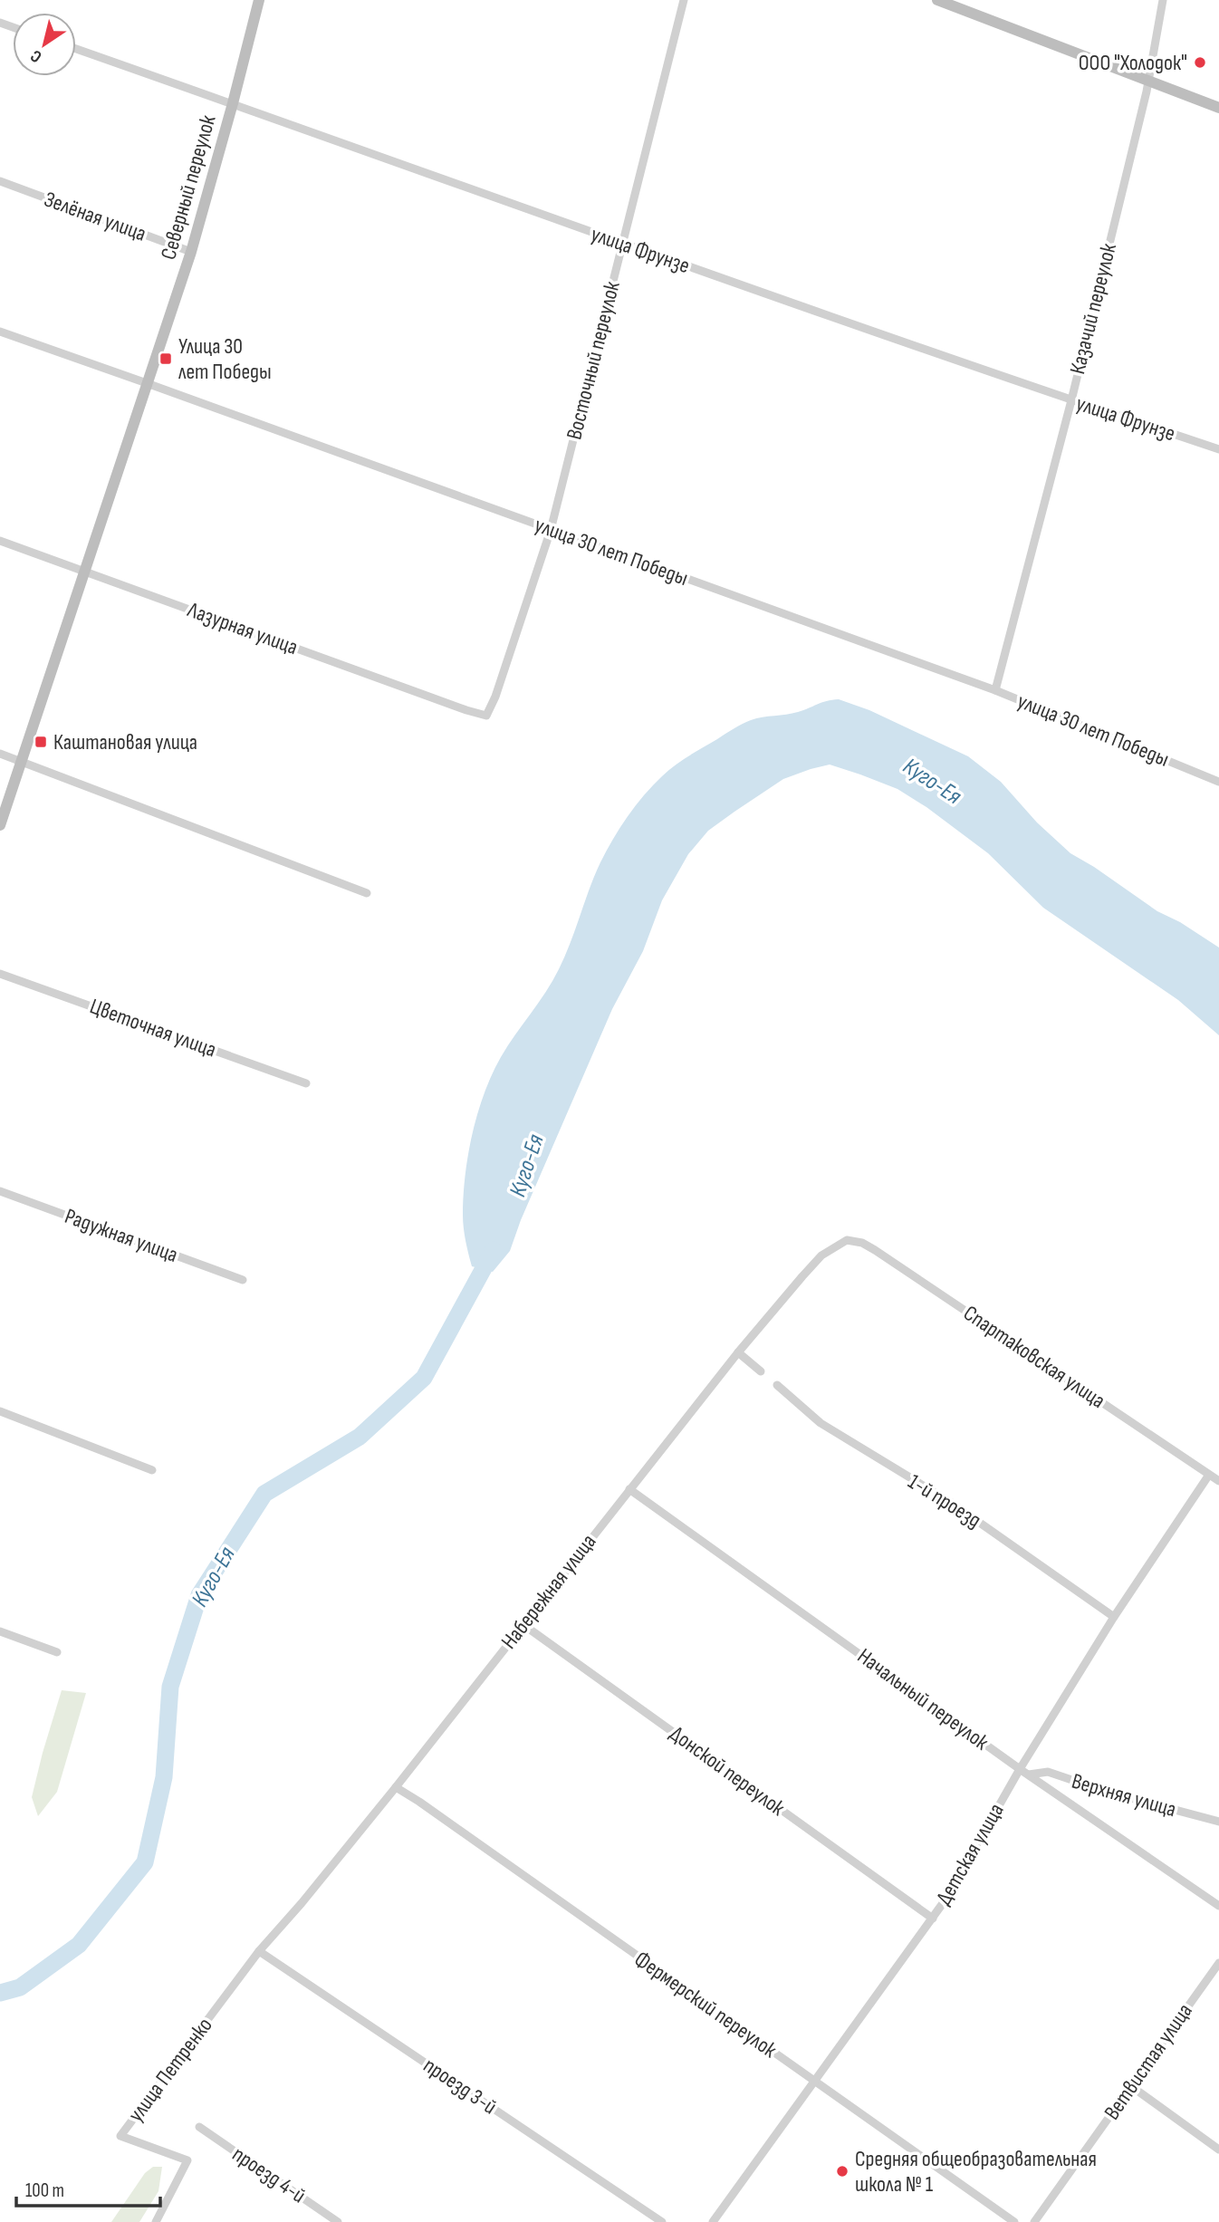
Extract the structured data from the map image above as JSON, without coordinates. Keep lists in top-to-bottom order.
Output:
{
  "streets": {
    "street": [
      "Северный переулок",
      "Зелёная улица",
      "улица Фрунзе",
      "Казачий переулок",
      "Восточный переулок",
      "улица 30 лет Победы",
      "Лазурная улица",
      "Цветочная улица",
      "Радужная улица",
      "Спартаковская улица",
      "1-й проезд",
      "Набережная улица",
      "Начальный переулок",
      "Донской переулок",
      "Верхняя улица",
      "Детская улица",
      "Фермерский переулок",
      "Ветвистая улица",
      "улица Петренко",
      "проезд 3-й",
      "проезд 4-й"
    ]
  },
  "crossings": [
    ["Северный переулок", "Зелёная улица"],
    ["Северный переулок", "улица Фрунзе"],
    ["Северный переулок", "улица 30 лет Победы"],
    ["Северный переулок", "Лазурная улица"],
    ["улица Фрунзе", "Казачий переулок"],
    ["улица Фрунзе", "Восточный переулок"],
    ["Казачий переулок", "улица 30 лет Победы"],
    ["Восточный переулок", "улица 30 лет Победы"],
    ["Восточный переулок", "Лазурная улица"],
    ["Спартаковская улица", "Набережная улица"],
    ["Спартаковская улица", "Детская улица"],
    ["1-й проезд", "Детская улица"],
    ["Набережная улица", "Начальный переулок"],
    ["Набережная улица", "Донской переулок"],
    ["Набережная улица", "Фермерский переулок"],
    ["Набережная улица", "улица Петренко"],
    ["Набережная улица", "проезд 3-й"],
    ["Начальный переулок", "Верхняя улица"],
    ["Начальный переулок", "Детская улица"],
    ["Донской переулок", "Детская улица"],
    ["Детская улица", "Фермерский переулок"],
    ["улица Петренко", "проезд 3-й"]
  ],
  "water": ["Куго-Ея"],
  "places": {
    "other": ["ООО \"Холодок\"", "Средняя общеобразовательная школа № 1"],
    "transit": ["Улица 30 лет Победы", "Каштановая улица"]
  },
  "scale_bar": "100 m",
  "north": "bottom left"
}
